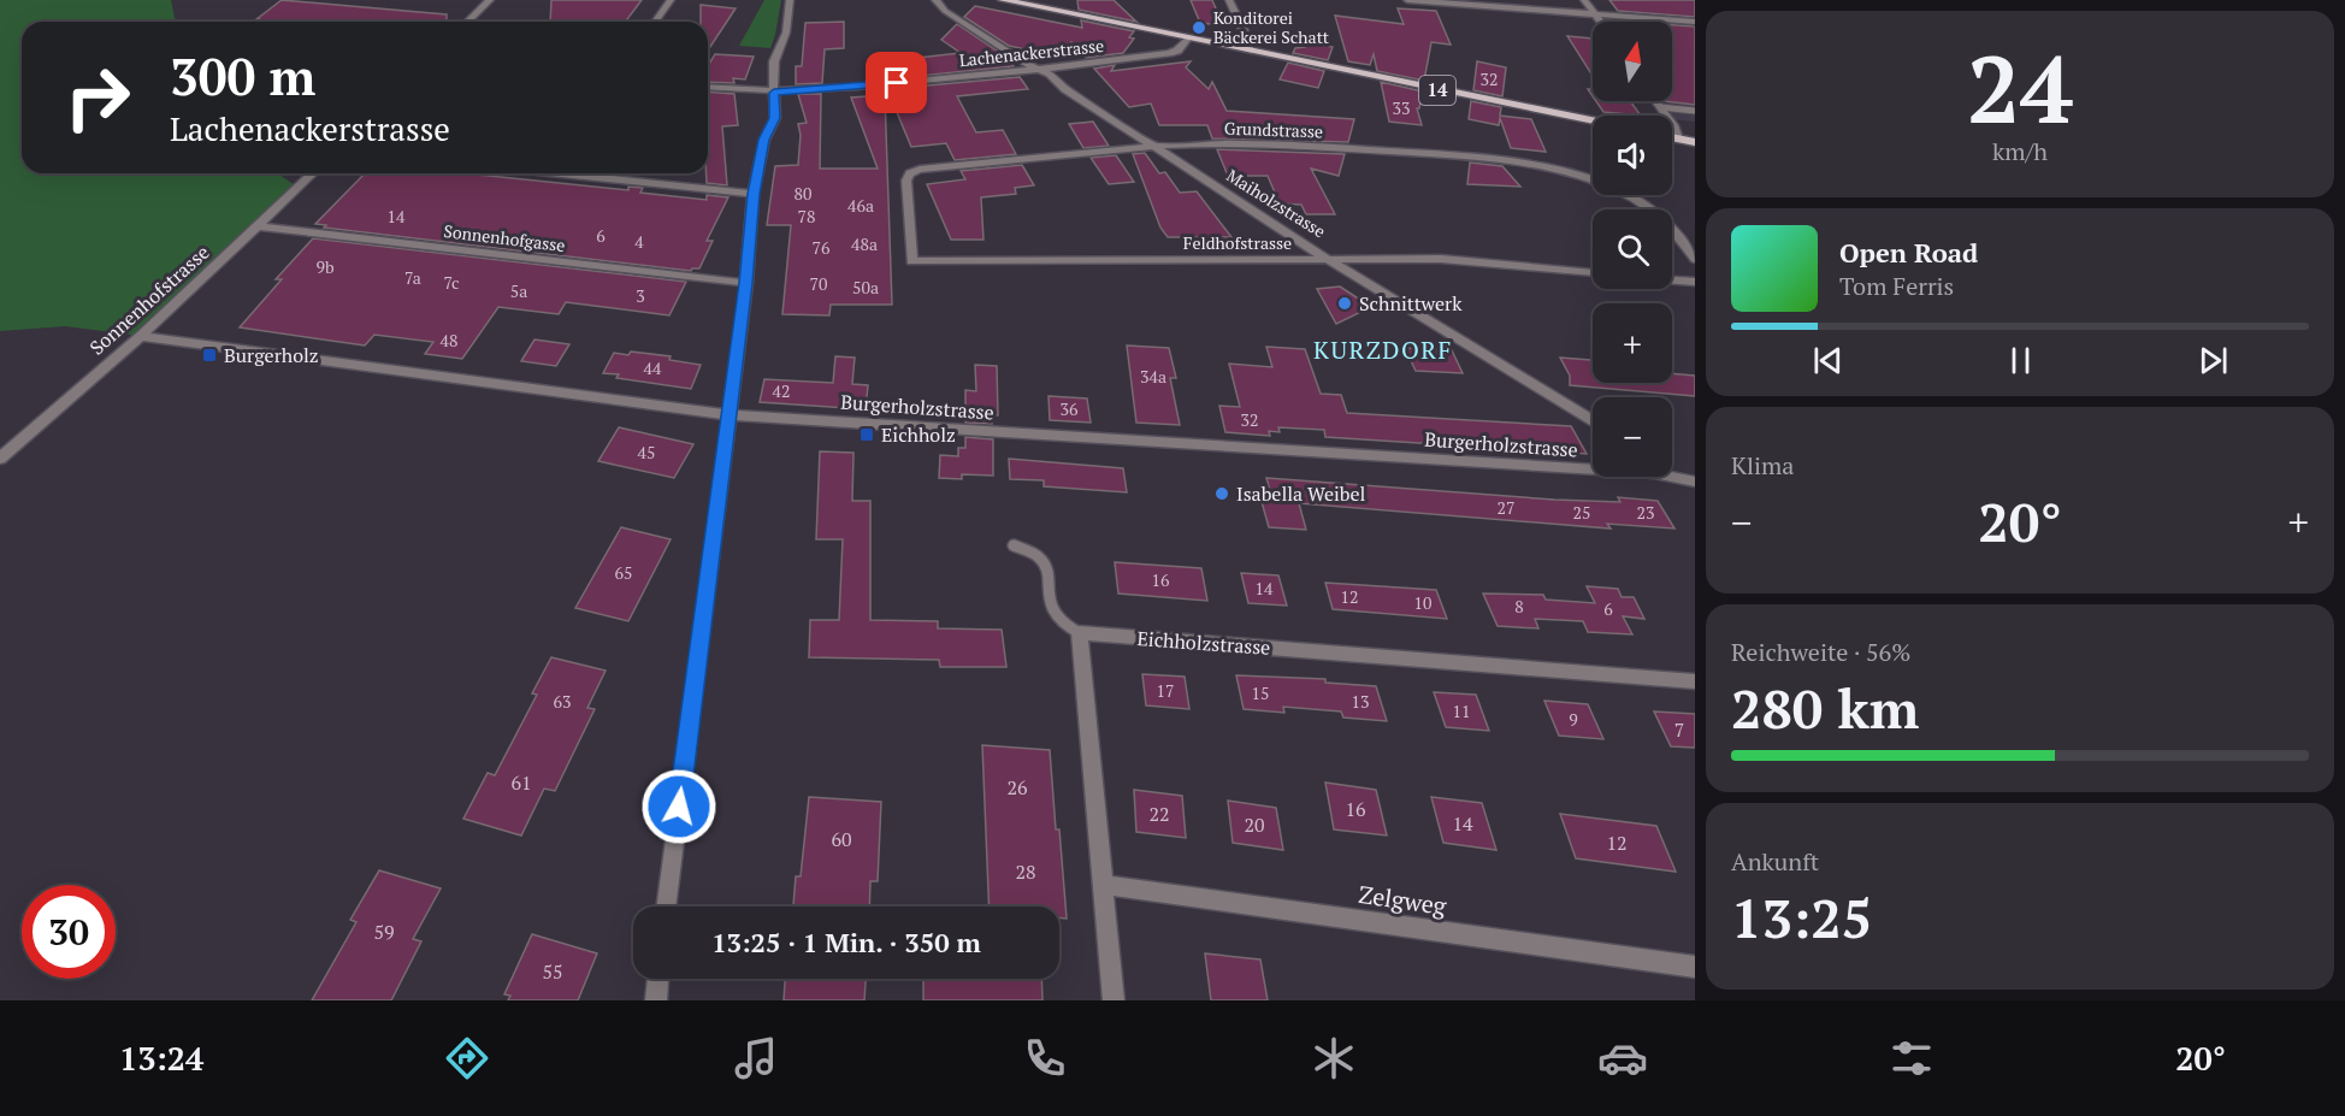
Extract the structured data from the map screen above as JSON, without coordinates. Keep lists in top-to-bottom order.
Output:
{
  "streets": {
    "main road": ["14"],
    "street": [
      "Lachenackerstrasse",
      "Grundstrasse",
      "Maiholzstrasse",
      "Sonnenhofgasse",
      "Feldhofstrasse",
      "Sonnenhofstrasse",
      "Burgerholzstrasse",
      "Eichholzstrasse",
      "Zelgweg"
    ]
  },
  "crossings": [
    ["Lachenackerstrasse", "14"],
    ["Lachenackerstrasse", "Maiholzstrasse"],
    ["Grundstrasse", "Maiholzstrasse"],
    ["Grundstrasse", "Feldhofstrasse"],
    ["Maiholzstrasse", "Feldhofstrasse"],
    ["Sonnenhofgasse", "Sonnenhofstrasse"],
    ["Sonnenhofstrasse", "Burgerholzstrasse"]
  ],
  "districts": ["KURZDORF"],
  "places": {
    "other": ["Konditorei Bäckerei Schatt", "Schnittwerk", "Isabella Weibel"],
    "transit": ["Burgerholz", "Eichholz"]
  },
  "house_numbers": [
    "32",
    "33",
    "80",
    "46a",
    "14",
    "78",
    "6",
    "4",
    "48a",
    "76",
    "9b",
    "7a",
    "7c",
    "70",
    "50a",
    "5a",
    "3",
    "48",
    "44",
    "34a",
    "42",
    "36",
    "32",
    "45",
    "27",
    "25",
    "23",
    "65",
    "16",
    "14",
    "12",
    "10",
    "8",
    "6",
    "17",
    "15",
    "63",
    "13",
    "11",
    "9",
    "7",
    "61",
    "26",
    "16",
    "22",
    "14",
    "20",
    "60",
    "12",
    "28",
    "59",
    "55"
  ],
  "north": "top",
  "page": {
    "tile": [
      ["24", "km/h"],
      "Klima",
      ["Reichweite · 56%", "280 km"],
      ["Ankunft", "13:25"]
    ],
    "map_buttons": ["+", "−"],
    "turn": ["300 m", "Lachenackerstrasse"],
    "song": ["Open Road", "Tom Ferris"],
    "heat": ["−", "20°", "+"],
    "limit": "30",
    "trip": "13:25 · 1 Min. · 350 m",
    "tabs": ["13:24", "20°"]
  }
}
